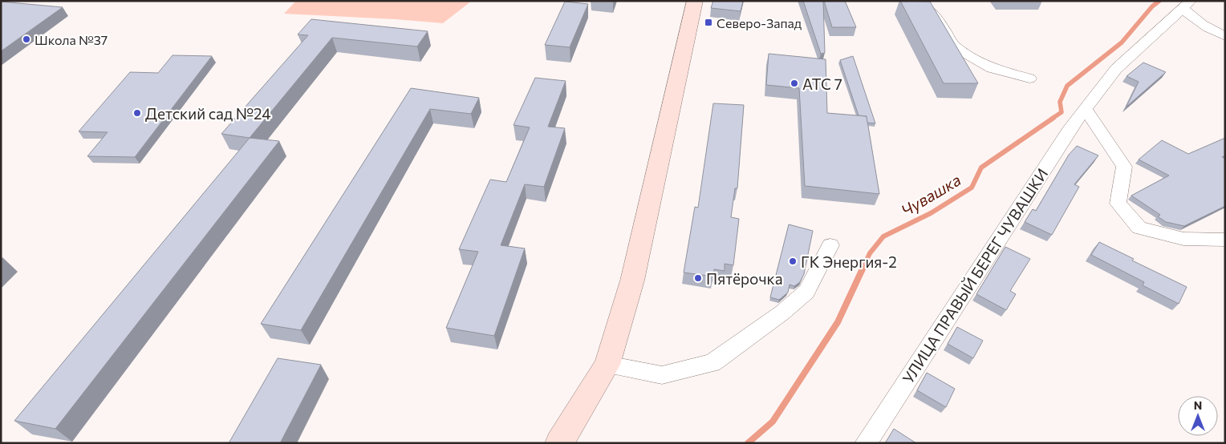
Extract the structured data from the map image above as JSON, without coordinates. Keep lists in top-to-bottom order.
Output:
{
  "streets": {
    "street": ["УЛИЦА ПРАВЫЙ БЕРЕГ ЧУВАШКИ"]
  },
  "water": ["Чувашка"],
  "places": {
    "transit": ["Северо-Запад"],
    "other": [
      "Школа №37",
      "АТС 7",
      "Детский сад №24",
      "ГК Энергия-2",
      "Пятёрочка"
    ]
  },
  "north": "top"
}
